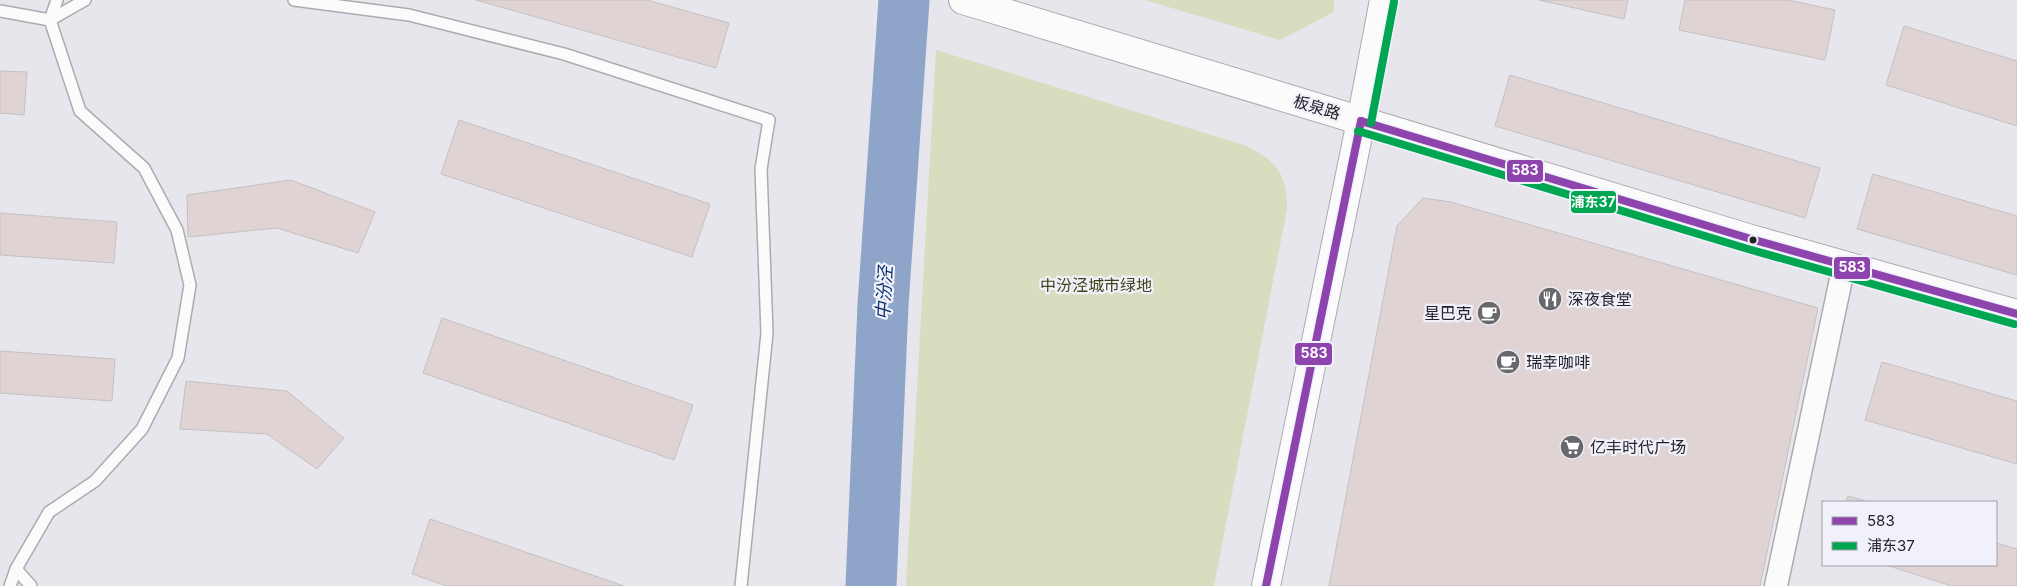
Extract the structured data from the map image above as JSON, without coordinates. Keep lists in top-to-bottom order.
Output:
{
  "streets": {
    "street": ["板泉路"]
  },
  "water": ["中汾泾"],
  "parks": ["中汾泾城市绿地"],
  "places": {
    "restaurant": ["深夜食堂"],
    "cafe": ["星巴克", "瑞幸咖啡"],
    "supermarket": ["亿丰时代广场"]
  },
  "lines": ["transit line 浦东37", "transit line 583"],
  "legend": ["583", "浦东37"]
}
